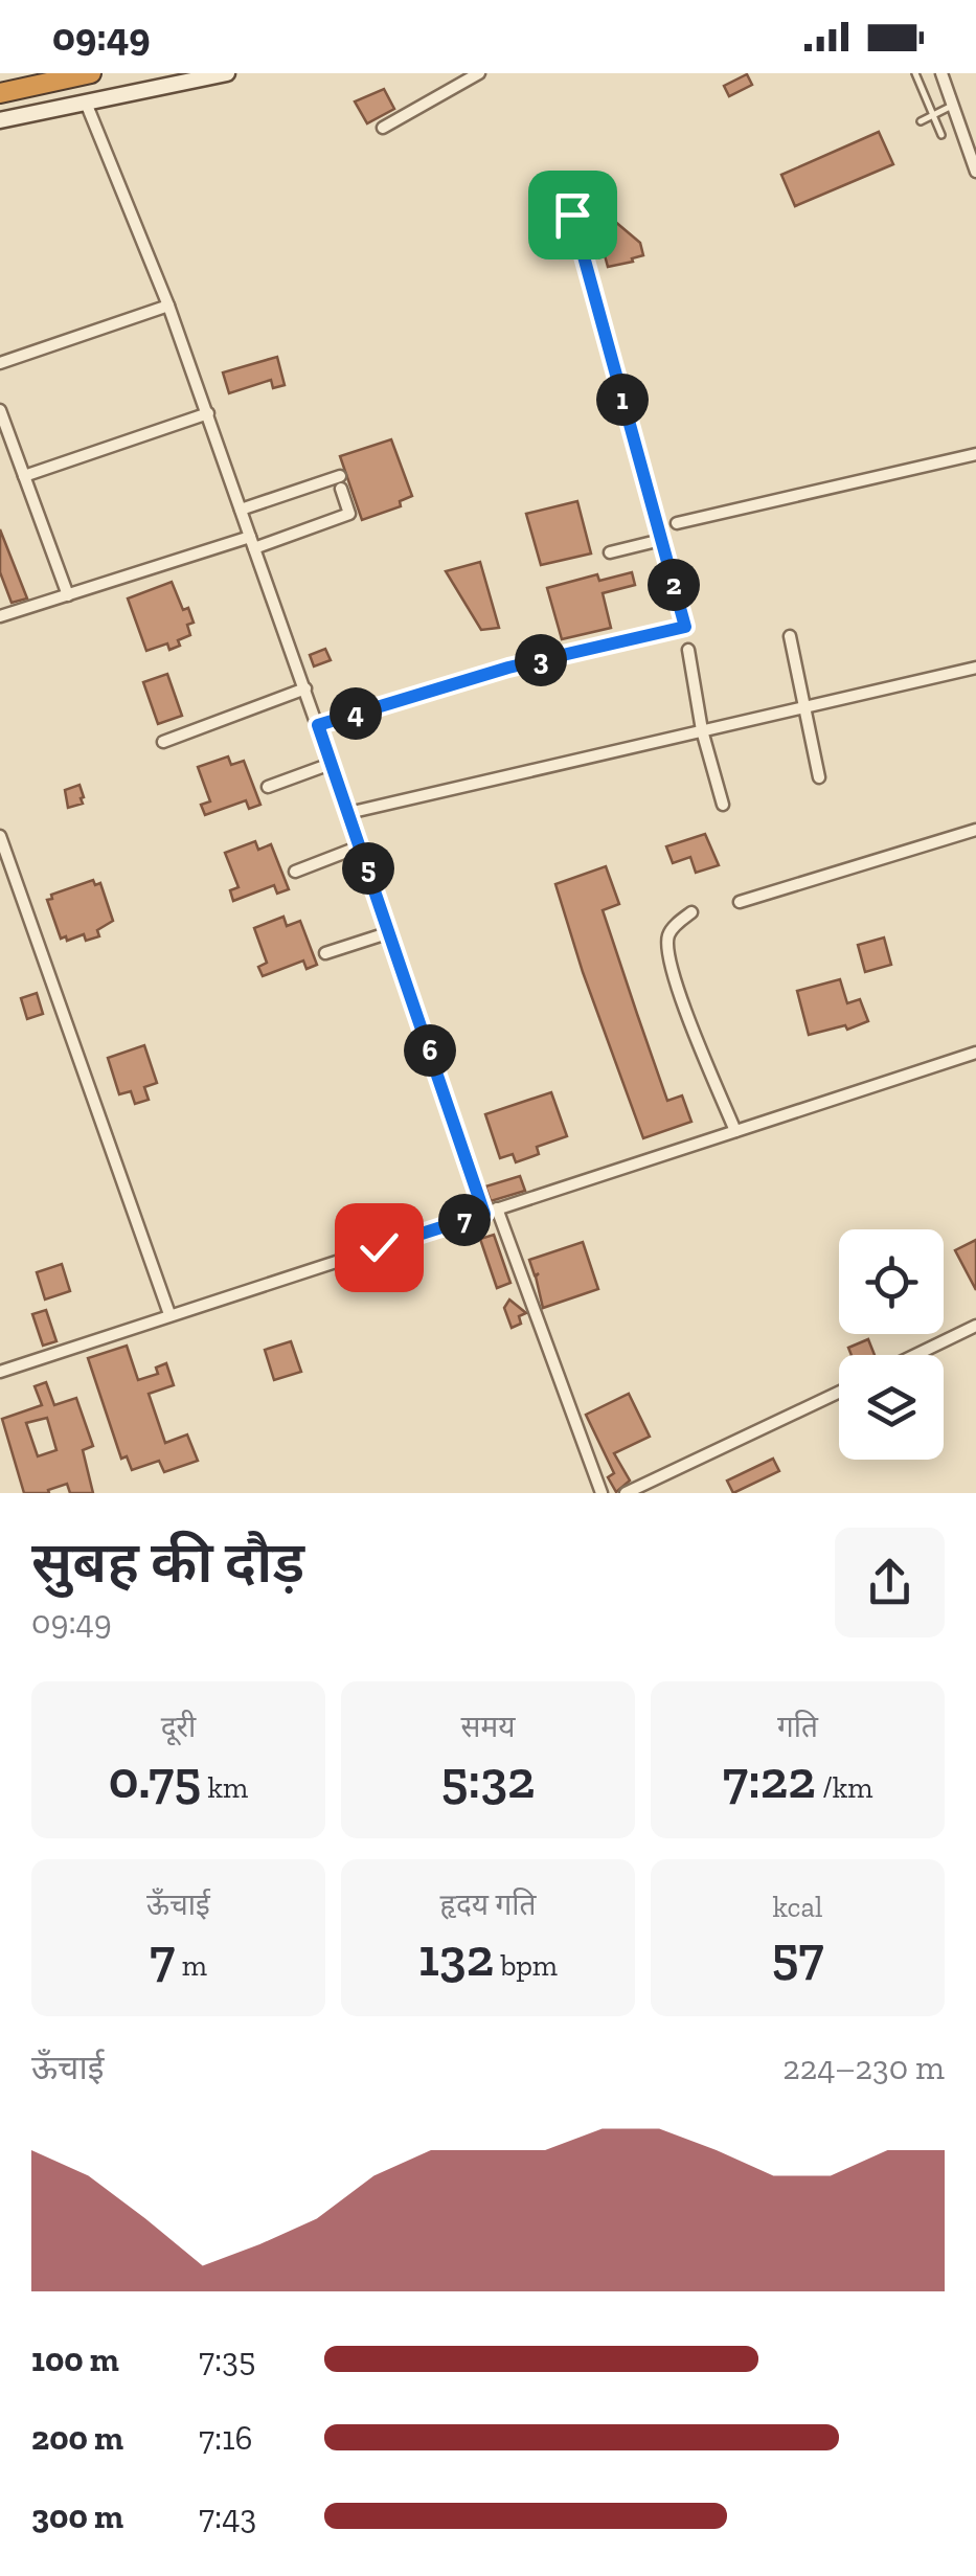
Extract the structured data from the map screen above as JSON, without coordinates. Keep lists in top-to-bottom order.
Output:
{
  "page": {
    "status": "09:49",
    "pins": [
      "1",
      "2",
      "3",
      "4",
      "5",
      "6",
      "7"
    ],
    "heading": ["सुबह की दौड़", "09:49"],
    "stats": [
      ["दूरी", "0.75 km"],
      ["समय", "5:32"],
      ["गति", "7:22 /km"],
      ["ऊँचाई", "7 m"],
      ["हृदय गति", "132 bpm"],
      ["kcal", "57"]
    ],
    "chart": ["ऊँचाई", "224–230 m"],
    "list": [
      {
        "name": "100 m",
        "note": "7:35"
      },
      {
        "name": "200 m",
        "note": "7:16"
      },
      {
        "name": "300 m",
        "note": "7:43"
      }
    ]
  }
}
